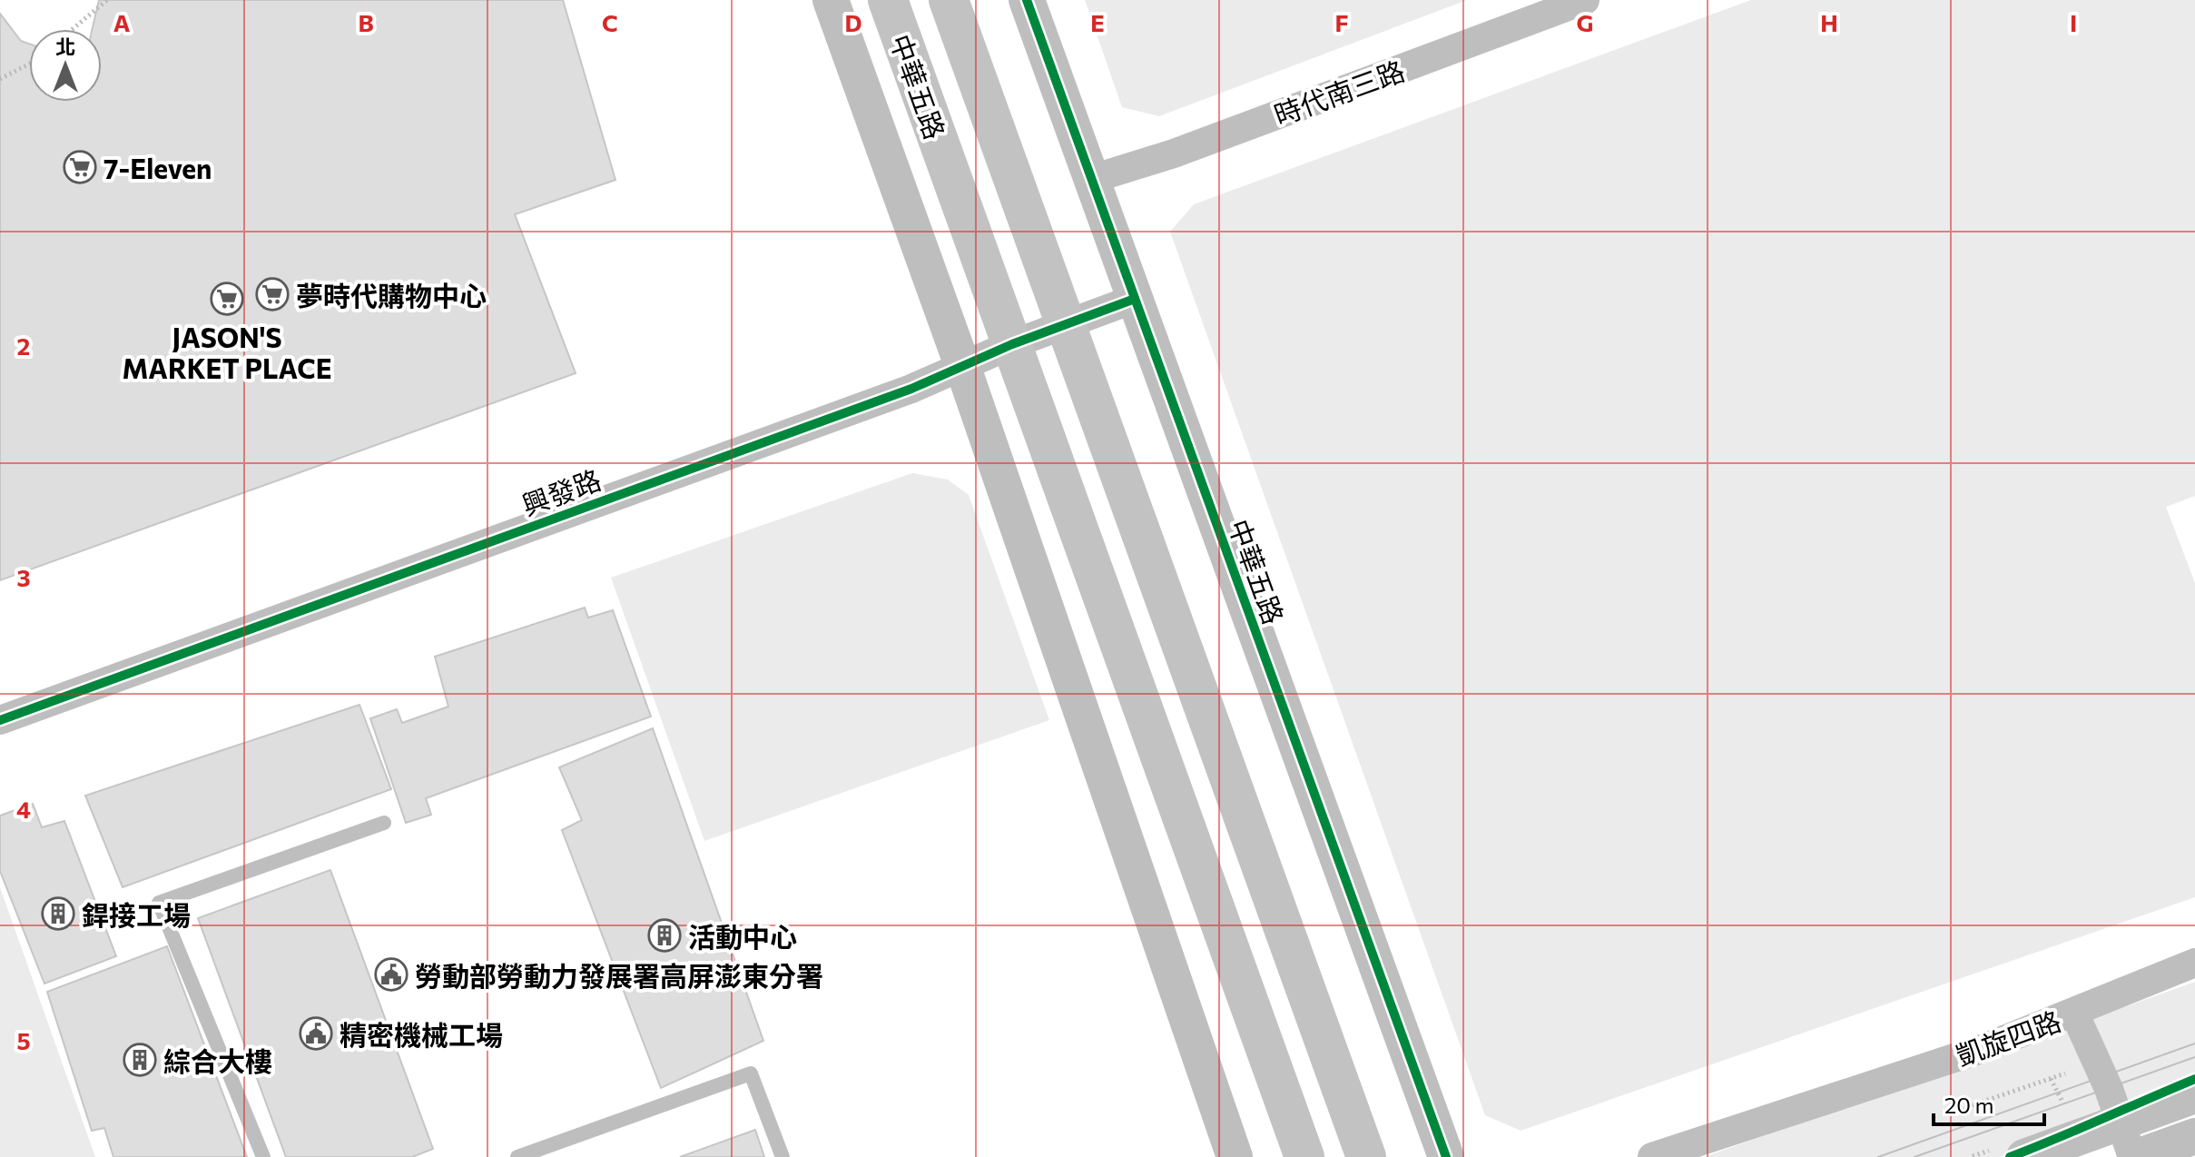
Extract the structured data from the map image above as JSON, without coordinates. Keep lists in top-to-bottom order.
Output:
{
  "streets": {
    "main road": ["中華五路"],
    "street": ["時代南三路", "興發路", "凱旋四路"]
  },
  "crossings": [
    ["中華五路", "時代南三路"],
    ["中華五路", "興發路"]
  ],
  "places": {
    "supermarket": ["7-Eleven", "夢時代購物中心", "JASON'S MARKET PLACE"],
    "building": ["銲接工場", "活動中心", "綜合大樓"],
    "public building": ["勞動部勞動力發展署高屏澎東分署", "精密機械工場"]
  },
  "scale_bar": "20 m",
  "north": "top",
  "grid": {
    "columns": [
      "A",
      "B",
      "C",
      "D",
      "E",
      "F",
      "G",
      "H",
      "I"
    ],
    "rows": [
      "2",
      "3",
      "4",
      "5"
    ]
  }
}
